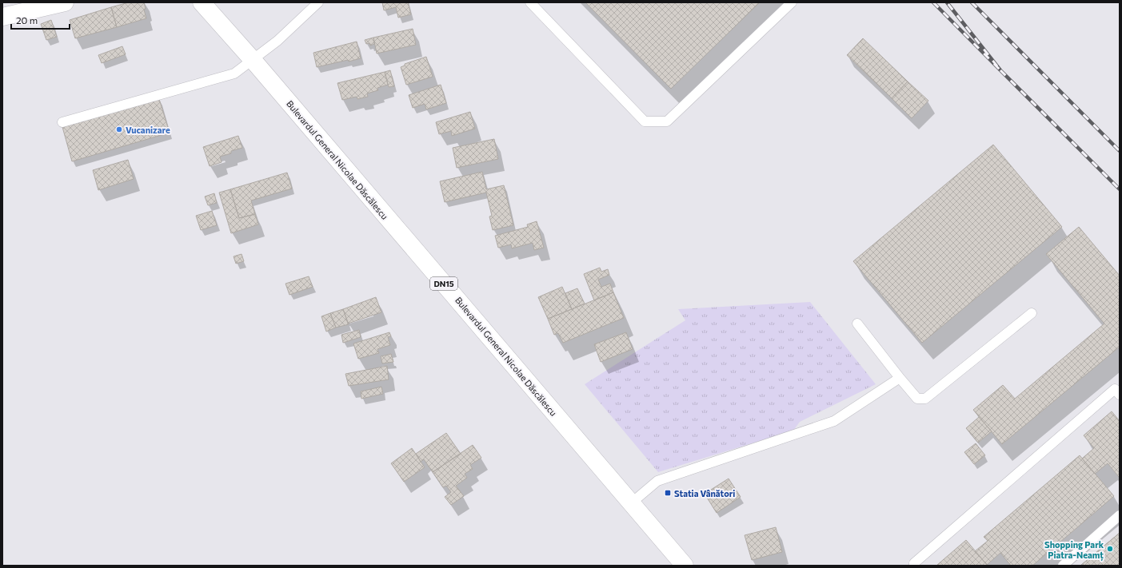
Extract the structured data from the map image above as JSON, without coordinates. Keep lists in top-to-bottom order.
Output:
{
  "streets": {
    "main road": ["Bulevardul General Nicolae Dăscălescu", "DN15"]
  },
  "places": {
    "other": ["Vucanizare", "Shopping Park Piatra-Neamț"],
    "transit": ["Statia Vânători"]
  },
  "scale_bar": "20 m"
}
